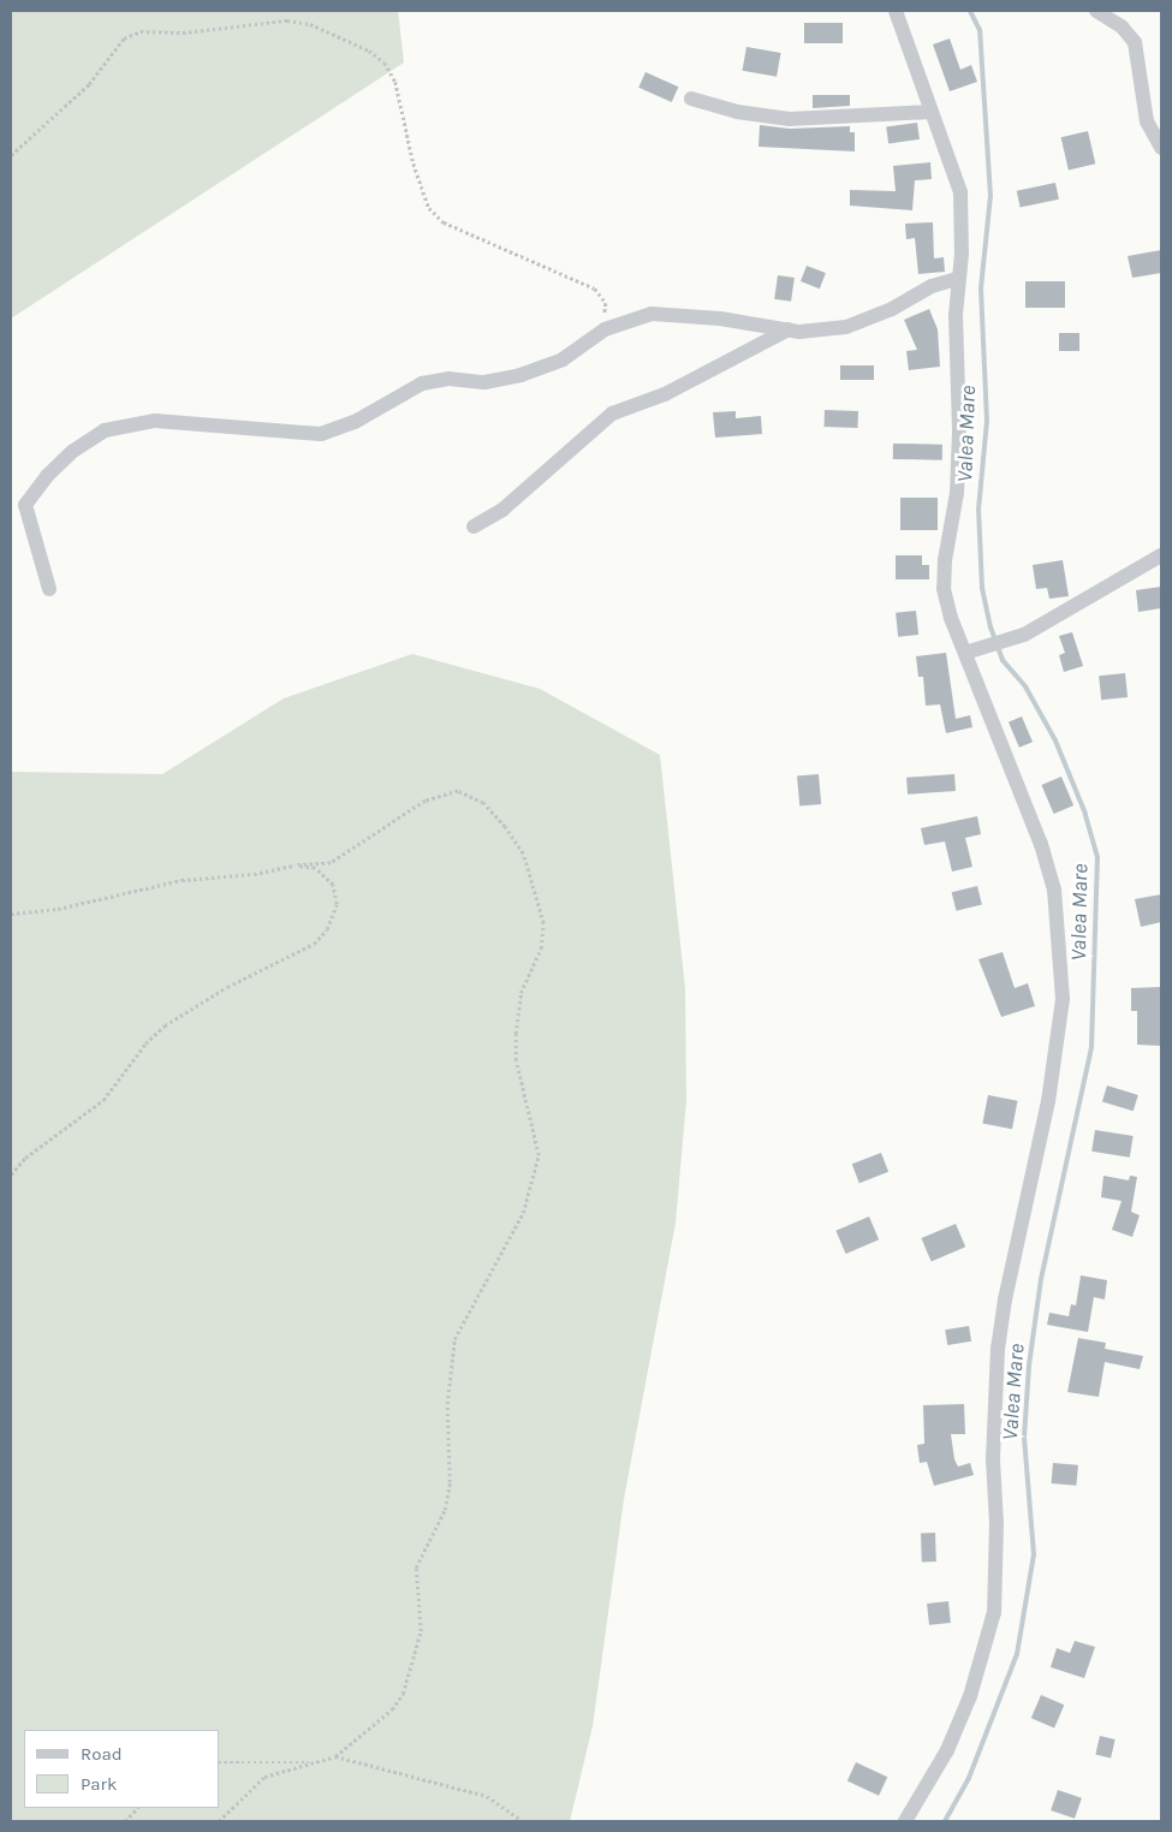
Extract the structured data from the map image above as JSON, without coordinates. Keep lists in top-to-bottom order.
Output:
{
  "water": ["Valea Mare"],
  "legend": ["Road", "Park"]
}
